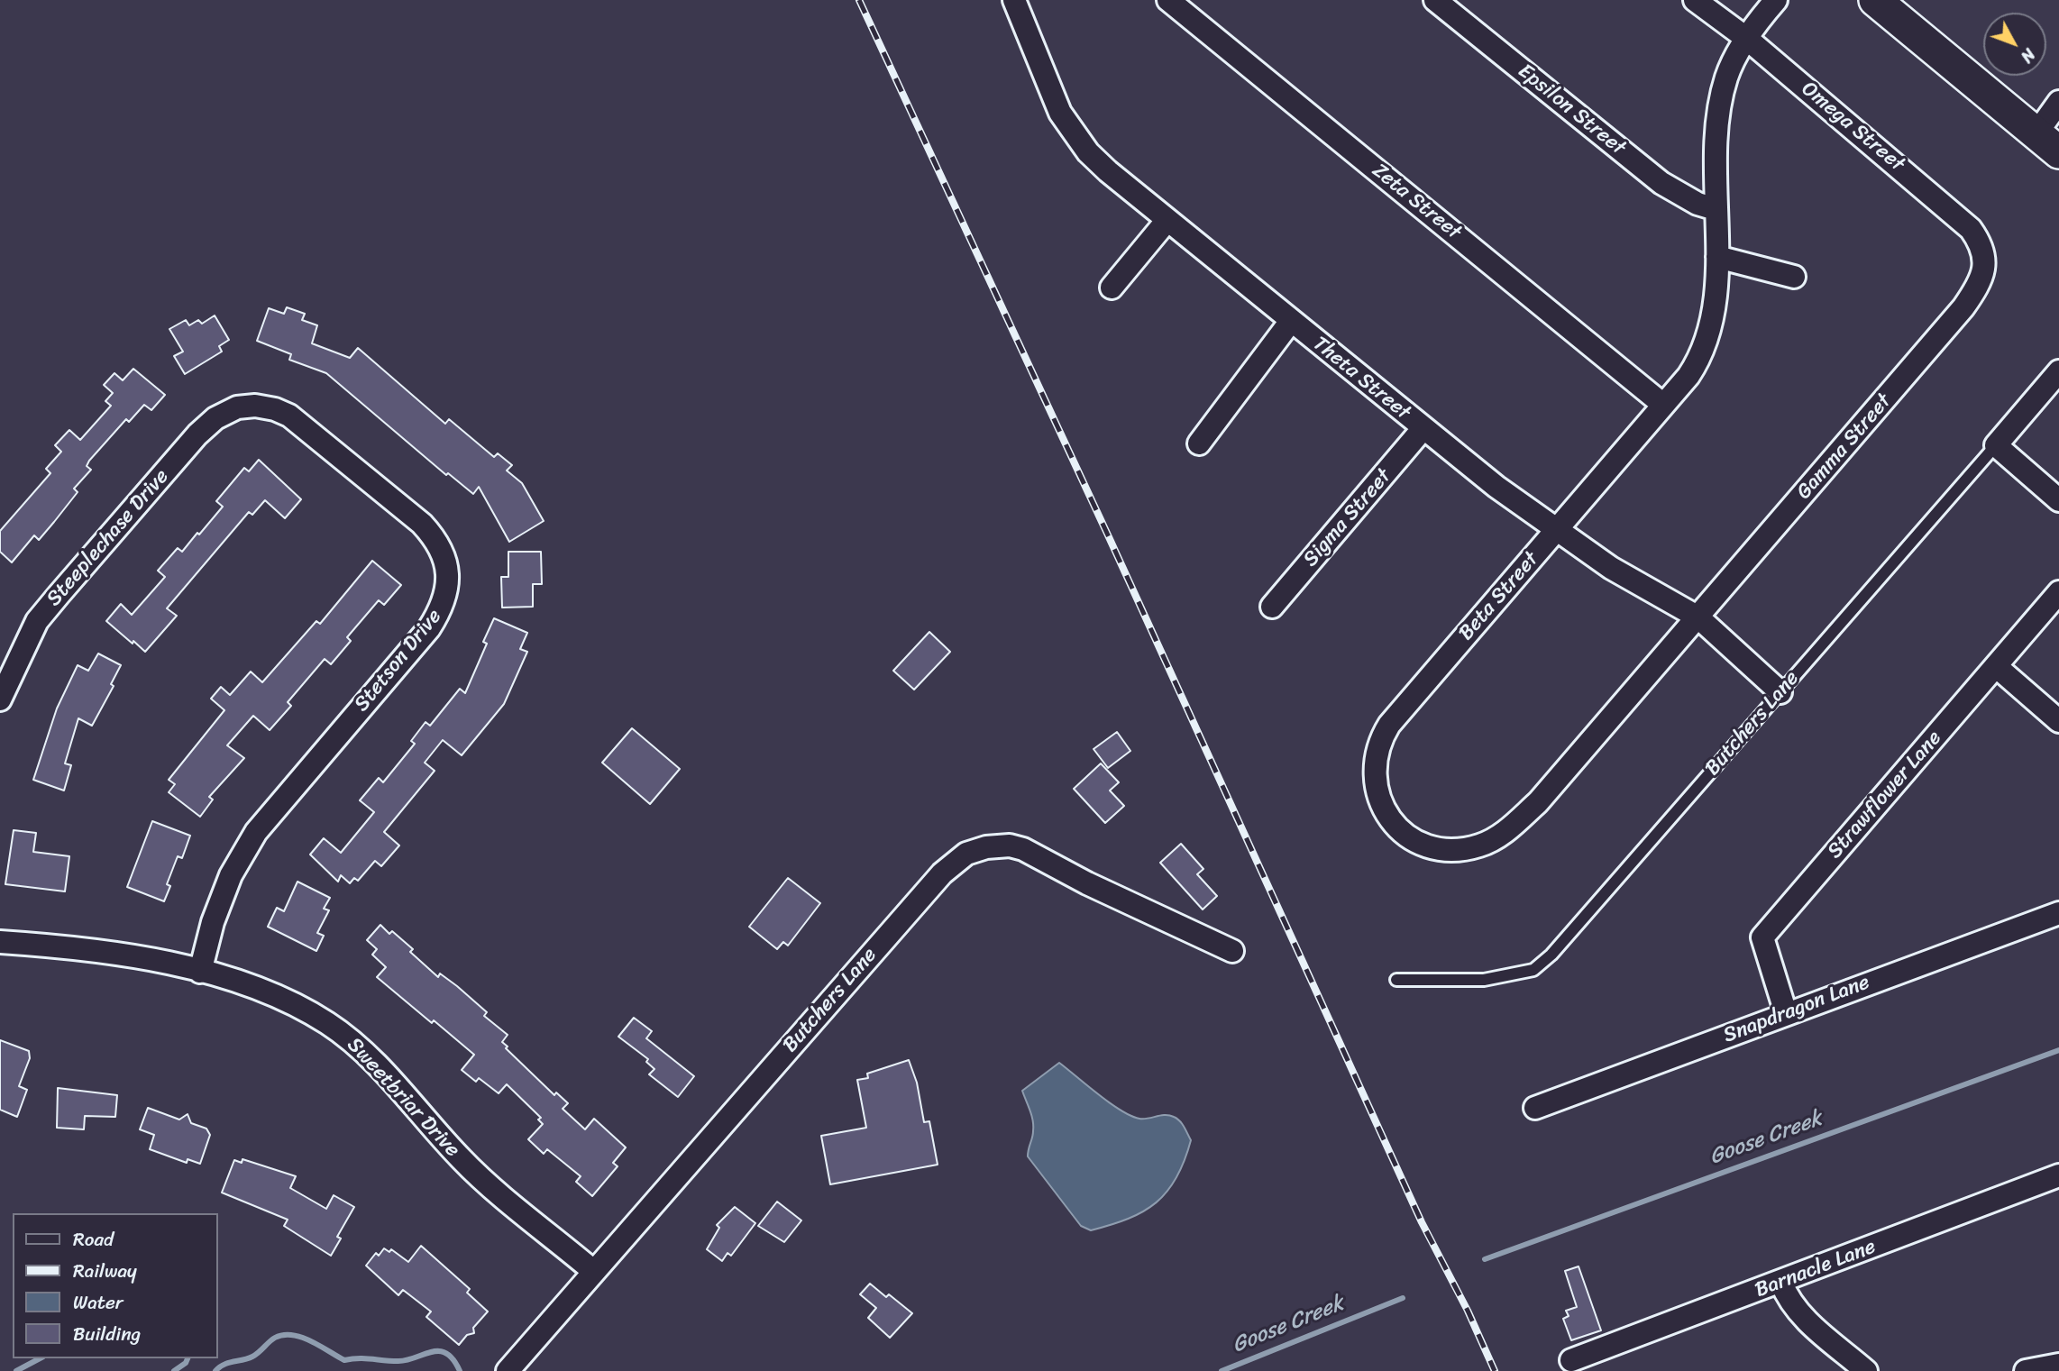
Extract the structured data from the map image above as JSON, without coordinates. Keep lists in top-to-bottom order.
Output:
{
  "streets": {
    "street": [
      "Epsilon Street",
      "Omega Street",
      "Zeta Street",
      "Theta Street",
      "Gamma Street",
      "Sigma Street",
      "Steeplechase Drive",
      "Beta Street",
      "Stetson Drive",
      "Butchers Lane",
      "Strawflower Lane",
      "Snapdragon Lane",
      "Sweetbriar Drive",
      "Barnacle Lane"
    ]
  },
  "crossings": [
    ["Epsilon Street", "Beta Street"],
    ["Omega Street", "Gamma Street"],
    ["Omega Street", "Beta Street"],
    ["Zeta Street", "Beta Street"],
    ["Theta Street", "Gamma Street"],
    ["Theta Street", "Sigma Street"],
    ["Theta Street", "Beta Street"],
    ["Theta Street", "Butchers Lane"],
    ["Gamma Street", "Beta Street"],
    ["Steeplechase Drive", "Stetson Drive"],
    ["Stetson Drive", "Sweetbriar Drive"],
    ["Butchers Lane", "Sweetbriar Drive"],
    ["Strawflower Lane", "Snapdragon Lane"]
  ],
  "water": ["Goose Creek"],
  "legend": [
    "Road",
    "Railway",
    "Water",
    "Building"
  ],
  "north": "bottom right"
}
